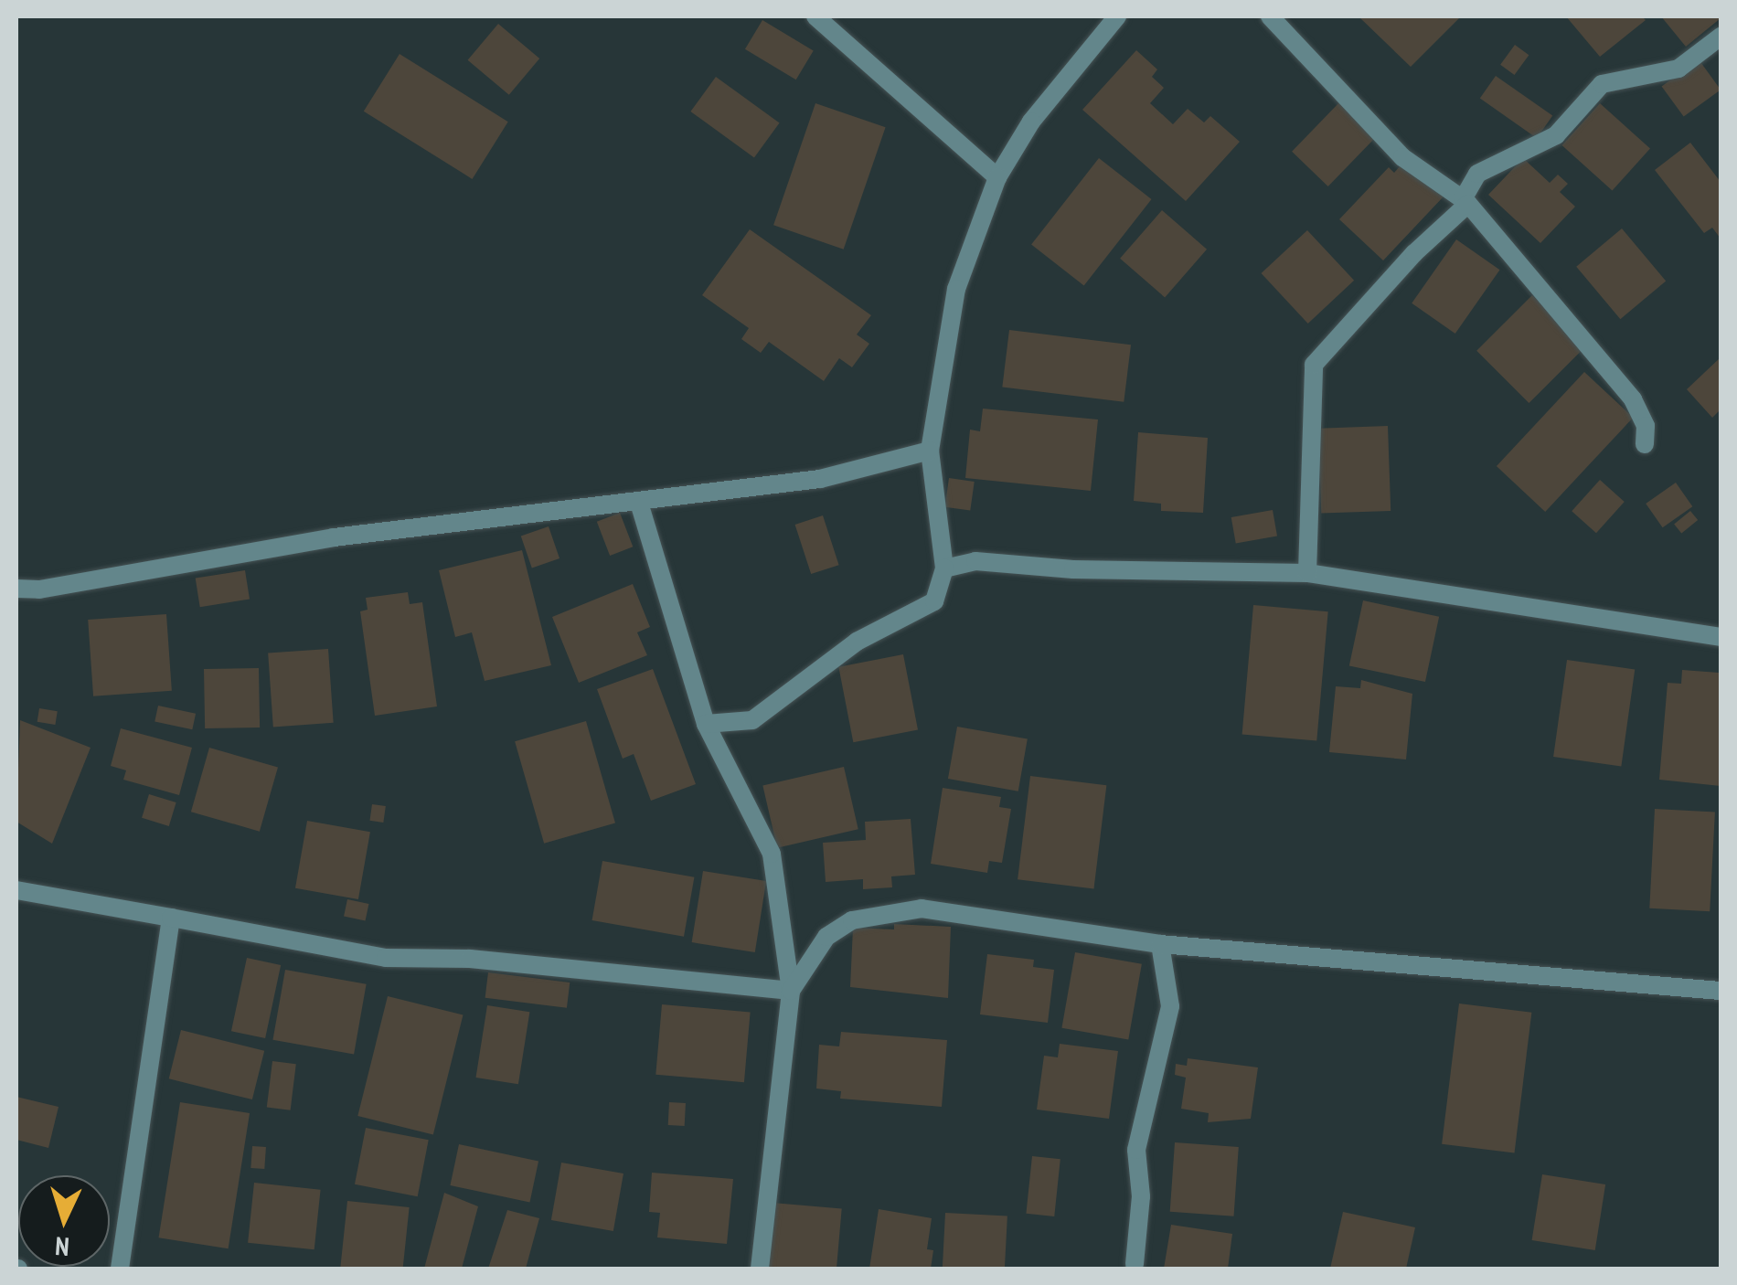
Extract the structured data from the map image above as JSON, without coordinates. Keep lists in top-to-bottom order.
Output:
{
  "north": "bottom"
}
